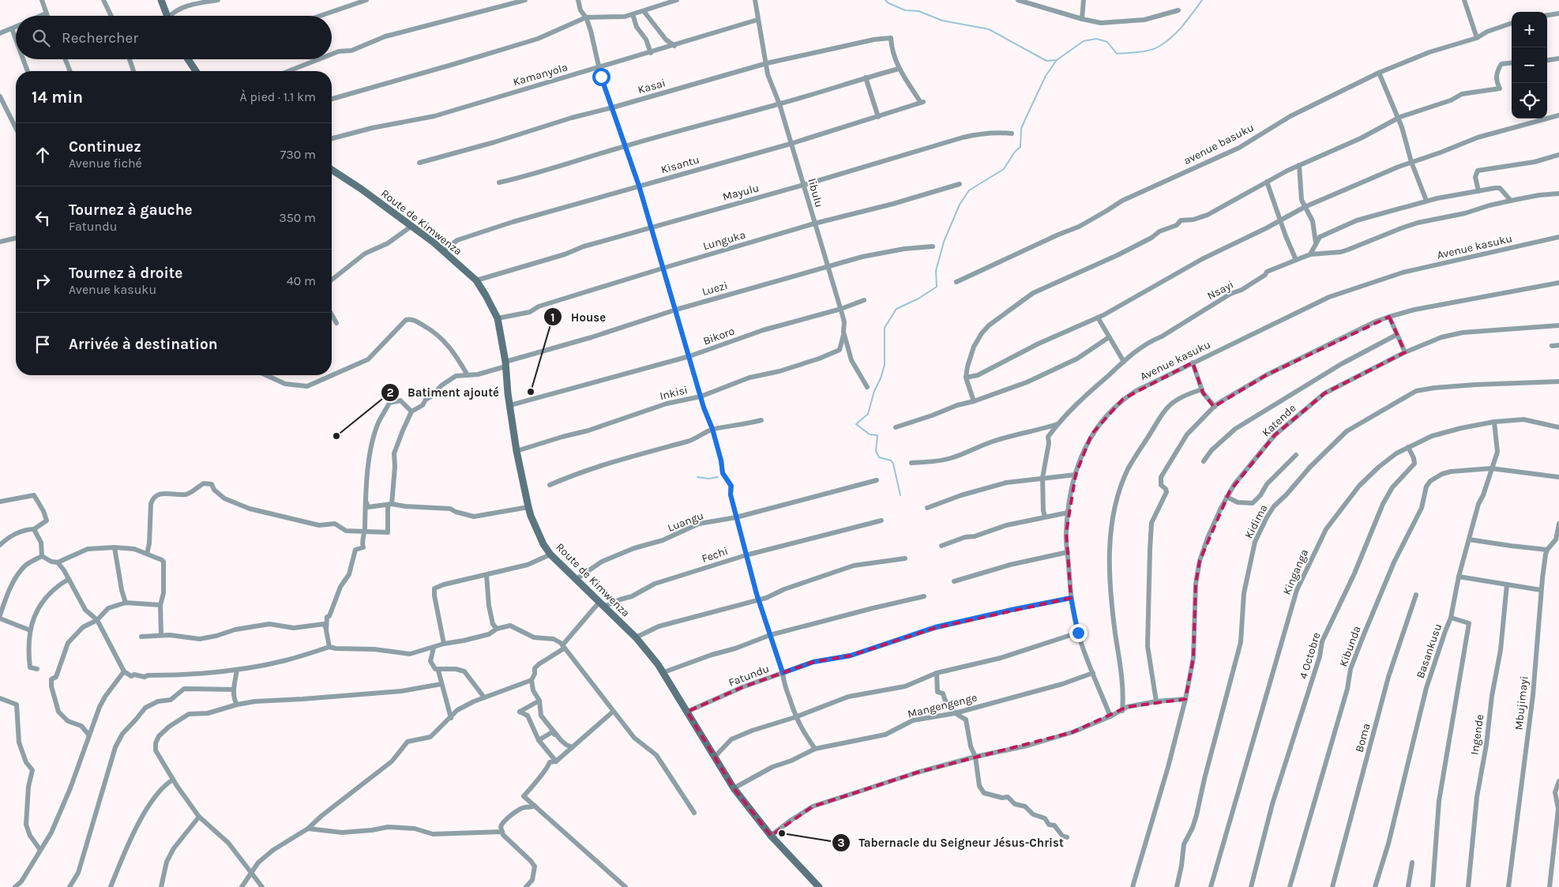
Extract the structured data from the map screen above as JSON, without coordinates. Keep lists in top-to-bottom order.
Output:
{
  "streets": {
    "street": [
      "Kamanyola",
      "Kasai",
      "avenue basuku",
      "Kisantu",
      "Mayulu",
      "libulu",
      "Route de Kimwenza",
      "Lunguka",
      "Avenue kasuku",
      "Luezi",
      "Nsayi",
      "Bikoro",
      "Inkisi",
      "Katende",
      "Luangu",
      "Kidima",
      "Fechi",
      "Kinganga",
      "Kibunda",
      "Basankusu",
      "4 Octobre",
      "Fatundu",
      "Mbujimayi",
      "Mangengenge",
      "Ingende",
      "Boma"
    ]
  },
  "crossings": [
    ["Kamanyola", "libulu"],
    ["Kasai", "Kisantu"],
    ["Kasai", "libulu"],
    ["Kisantu", "libulu"],
    ["Kisantu", "Route de Kimwenza"],
    ["Mayulu", "libulu"],
    ["Mayulu", "Route de Kimwenza"],
    ["libulu", "Lunguka"],
    ["libulu", "Luezi"],
    ["libulu", "Bikoro"],
    ["libulu", "Inkisi"],
    ["Route de Kimwenza", "Lunguka"],
    ["Route de Kimwenza", "Luezi"],
    ["Route de Kimwenza", "Bikoro"],
    ["Route de Kimwenza", "Inkisi"],
    ["Route de Kimwenza", "Luangu"],
    ["Route de Kimwenza", "Fechi"],
    ["Route de Kimwenza", "Fatundu"],
    ["Route de Kimwenza", "Mangengenge"],
    ["Avenue kasuku", "Fatundu"],
    ["Avenue kasuku", "Mangengenge"],
    ["Kinganga", "Basankusu"],
    ["Kinganga", "4 Octobre"],
    ["Kibunda", "Basankusu"]
  ],
  "places": ["House", "Batiment ajouté", "Tabernacle du Seigneur Jésus-Christ"],
  "page": {
    "map_buttons": ["+", "−"],
    "search": "Rechercher",
    "heading": ["14 min", "À pied · 1.1 km"],
    "list": [
      ["Continuez", "Avenue fiché", "730 m"],
      ["Tournez à gauche", "Fatundu", "350 m"],
      ["Tournez à droite", "Avenue kasuku", "40 m"],
      "Arrivée à destination"
    ]
  }
}
